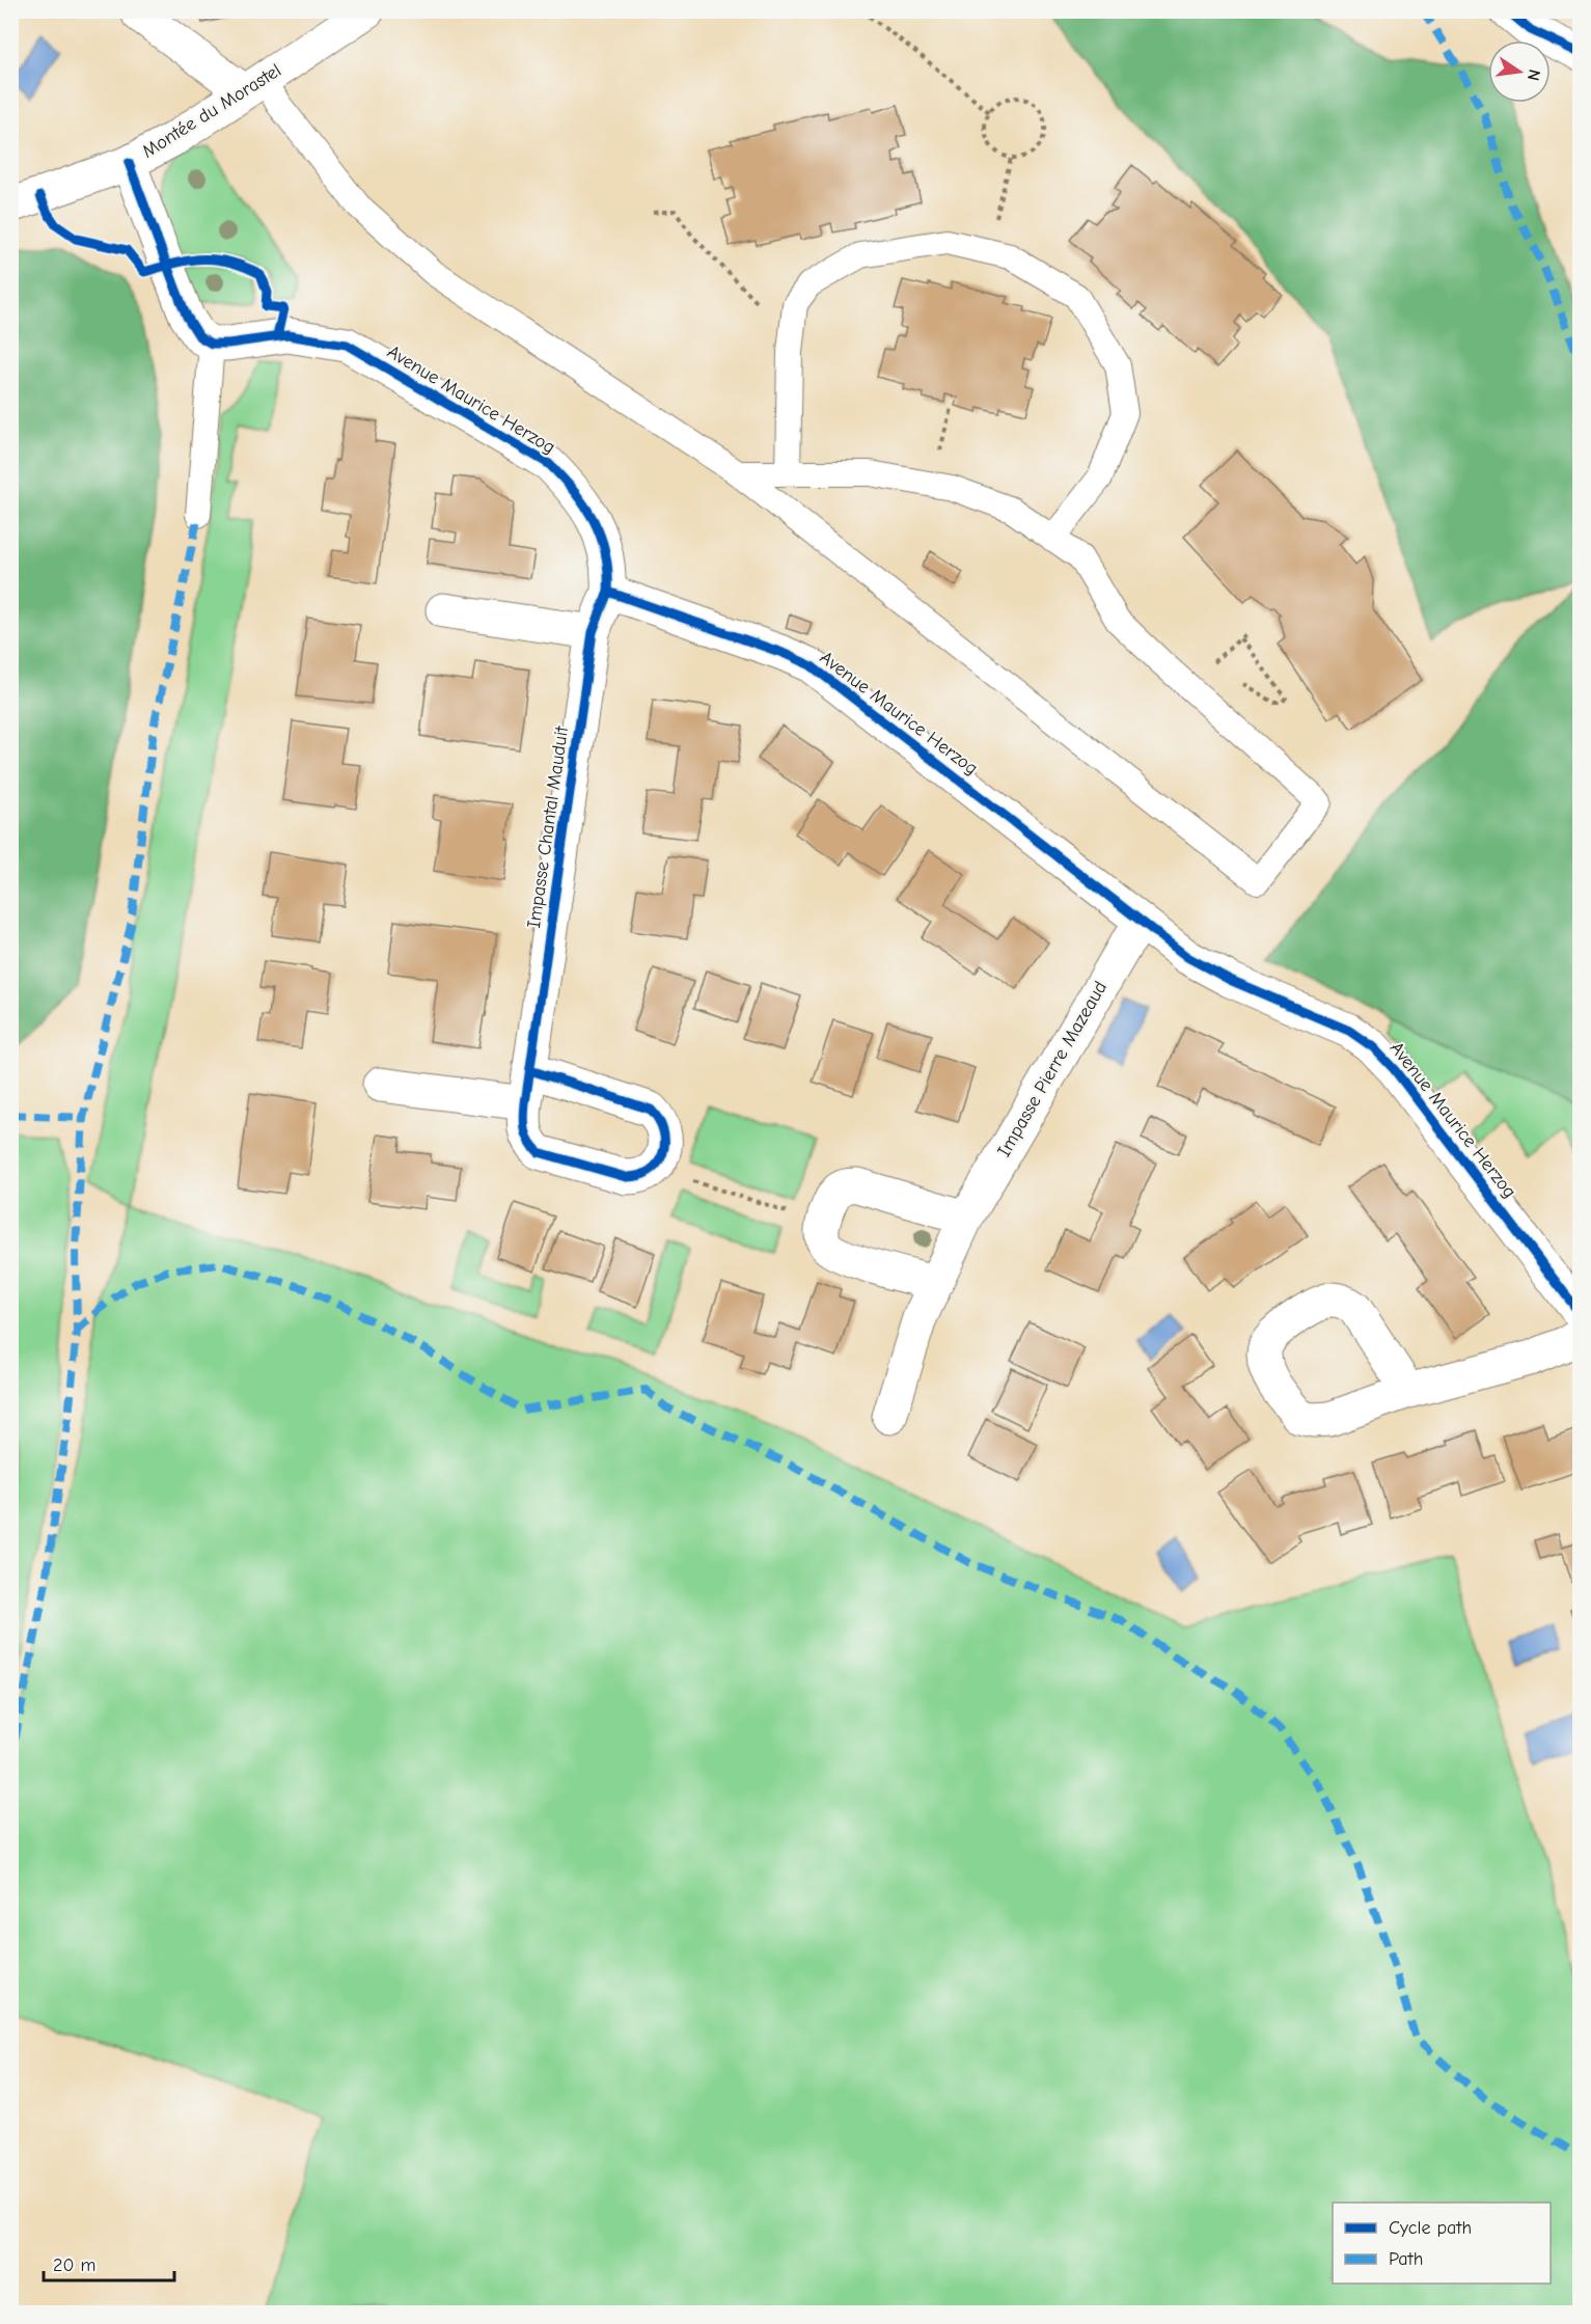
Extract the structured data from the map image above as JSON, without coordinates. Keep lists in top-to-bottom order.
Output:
{
  "streets": {
    "street": [
      "Montée du Morastel",
      "Avenue Maurice Herzog",
      "Impasse Chantal Mauduit",
      "Impasse Pierre Mazeaud"
    ]
  },
  "crossings": [
    ["Avenue Maurice Herzog", "Impasse Chantal Mauduit"],
    ["Avenue Maurice Herzog", "Impasse Pierre Mazeaud"]
  ],
  "legend": ["Cycle path", "Path"],
  "scale_bar": "20 m",
  "north": "right"
}
